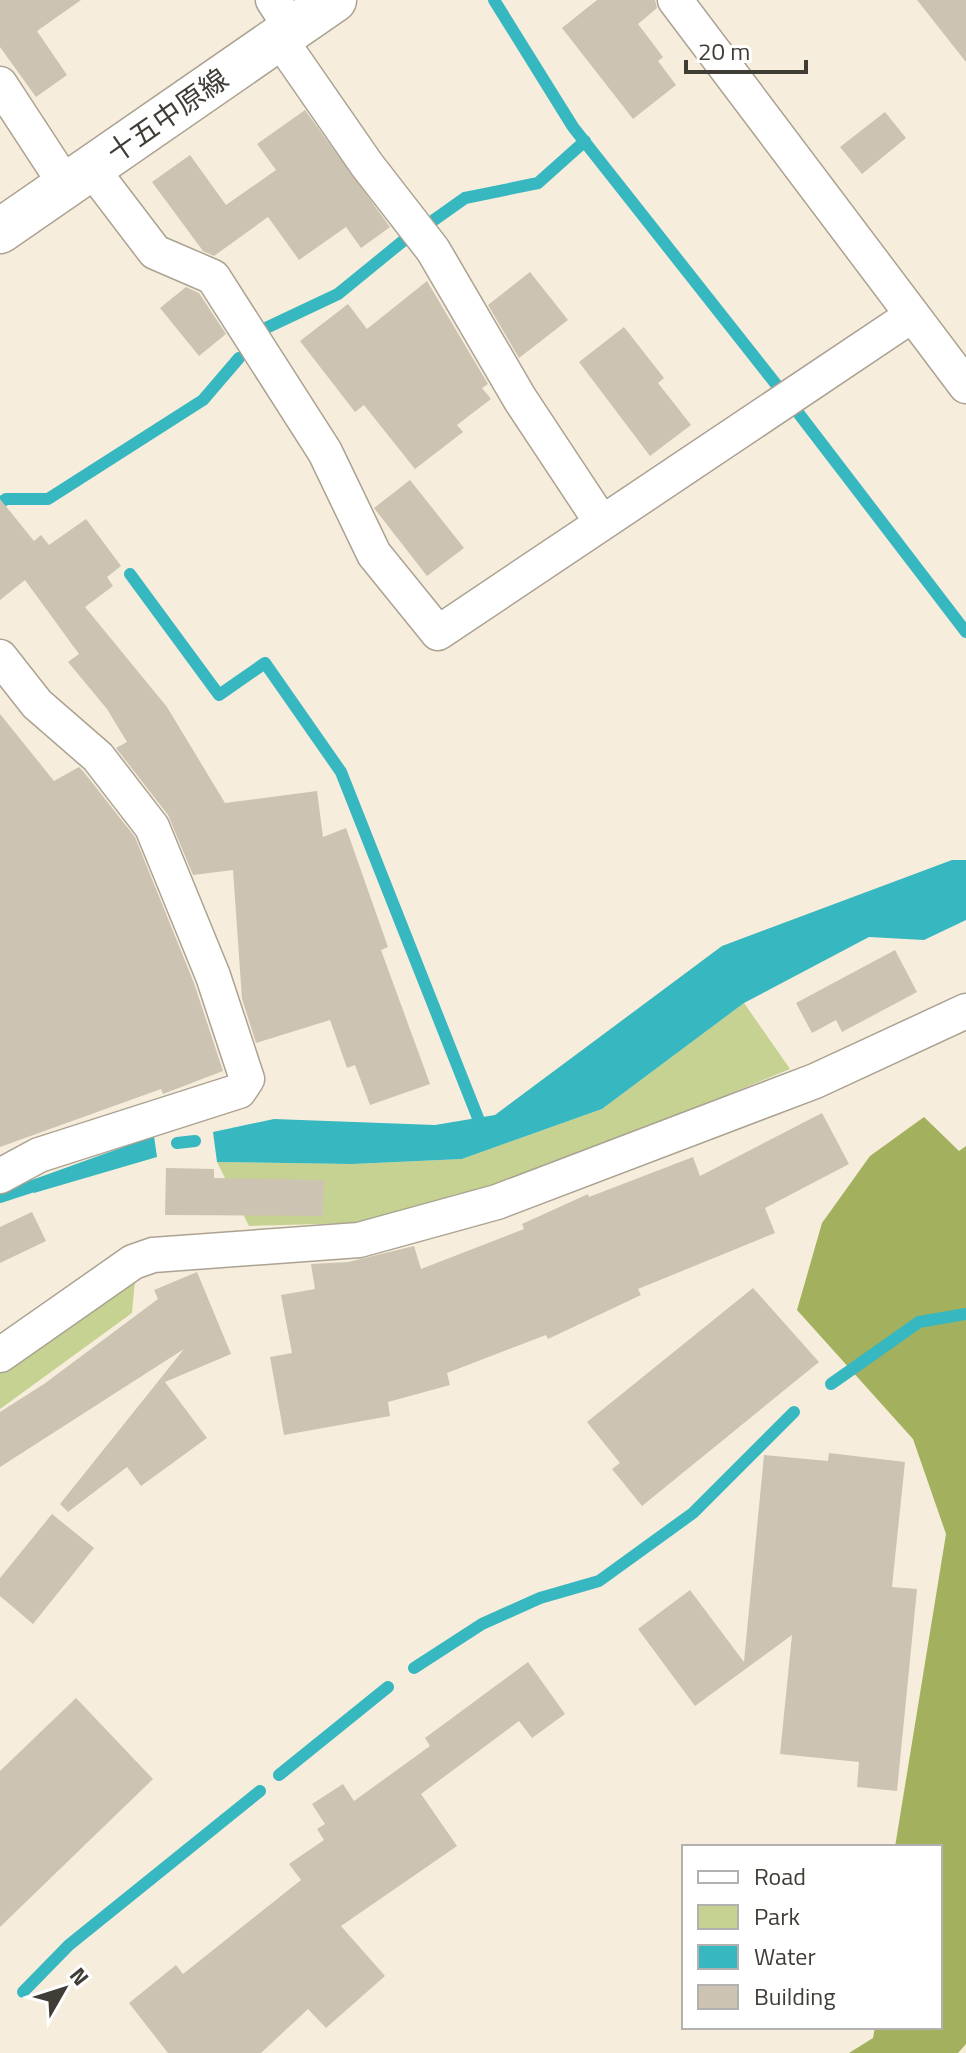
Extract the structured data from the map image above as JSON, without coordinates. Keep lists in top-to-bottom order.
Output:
{
  "streets": {
    "main road": ["十五中原線"]
  },
  "legend": [
    "Road",
    "Park",
    "Water",
    "Building"
  ],
  "scale_bar": "20 m",
  "north": "top right"
}
